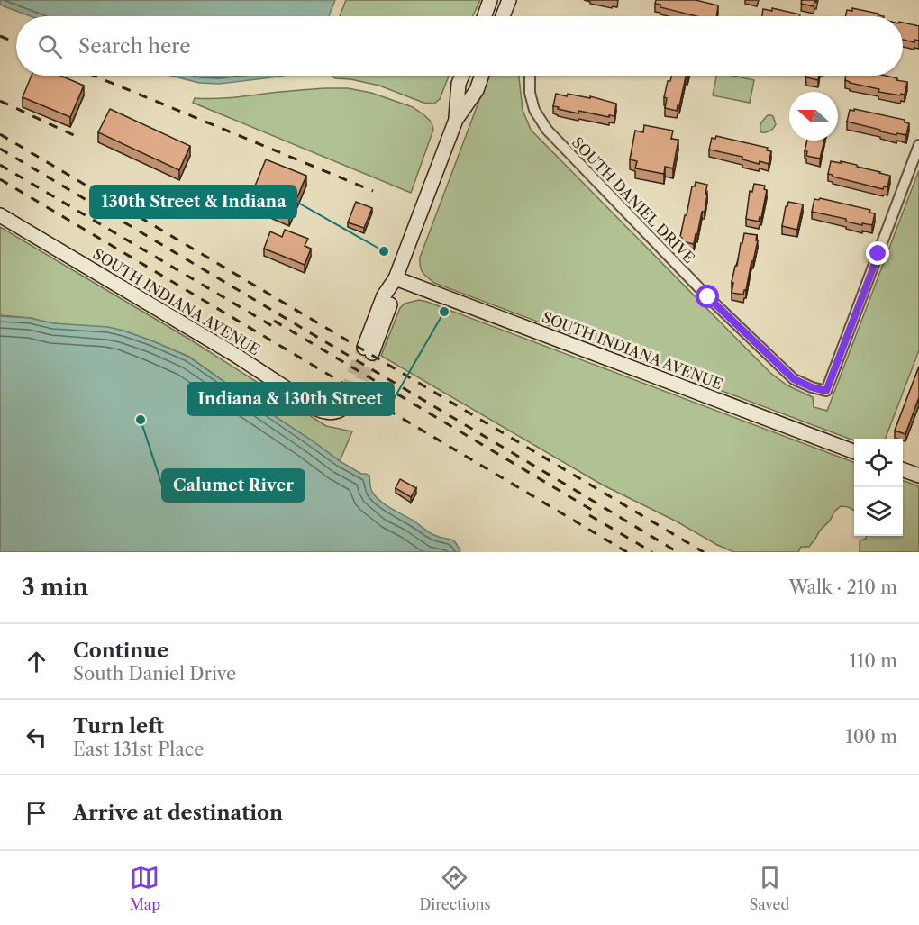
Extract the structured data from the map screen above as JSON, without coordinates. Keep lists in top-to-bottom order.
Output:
{
  "streets": {
    "main road": ["SOUTH INDIANA AVENUE"],
    "street": ["SOUTH DANIEL DRIVE"]
  },
  "places": ["130th Street & Indiana", "Indiana & 130th Street", "Calumet River"],
  "north": "left",
  "page": {
    "search": "Search here",
    "heading": ["3 min", "Walk · 210 m"],
    "list": [
      ["Continue", "South Daniel Drive", "110 m"],
      ["Turn left", "East 131st Place", "100 m"],
      "Arrive at destination"
    ],
    "nav": ["Map", "Directions", "Saved"]
  }
}
